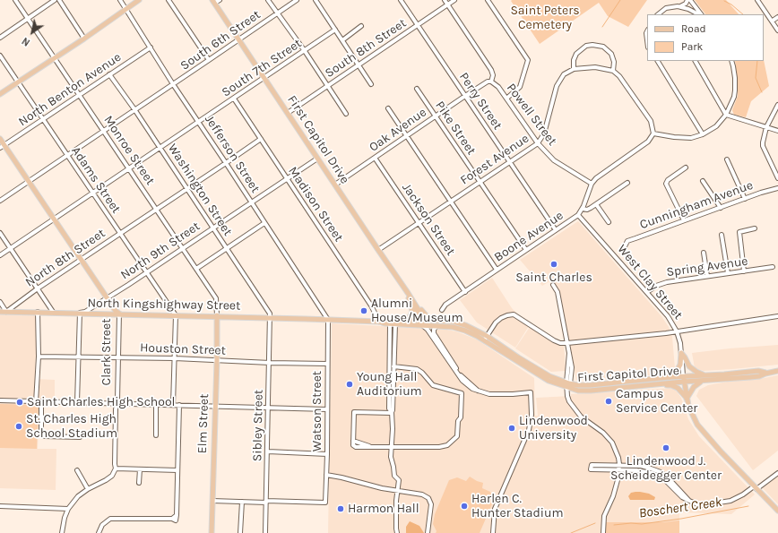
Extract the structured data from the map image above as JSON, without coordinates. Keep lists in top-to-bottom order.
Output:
{
  "streets": {
    "main road": [
      "First Capitol Drive",
      "West Clay Street",
      "North Kingshighway Street",
      "Clark Street",
      "Elm Street"
    ],
    "street": [
      "South 6th Street",
      "South 8th Street",
      "South 7th Street",
      "North Benton Avenue",
      "Perry Street",
      "Powell Street",
      "Pike Street",
      "Oak Avenue",
      "Monroe Street",
      "Jefferson Street",
      "Forest Avenue",
      "Adams Street",
      "Washington Street",
      "Madison Street",
      "Cunningham Avenue",
      "Jackson Street",
      "Boone Avenue",
      "North 9th Street",
      "North 8th Street",
      "Spring Avenue",
      "Houston Street",
      "Watson Street",
      "Sibley Street"
    ]
  },
  "crossings": [
    ["South 6th Street", "First Capitol Drive"],
    ["South 6th Street", "Monroe Street"],
    ["South 6th Street", "Jefferson Street"],
    ["South 6th Street", "Adams Street"],
    ["South 6th Street", "Washington Street"],
    ["South 6th Street", "Clark Street"],
    ["South 8th Street", "Perry Street"],
    ["South 8th Street", "First Capitol Drive"],
    ["South 7th Street", "First Capitol Drive"],
    ["South 7th Street", "Monroe Street"],
    ["South 7th Street", "Jefferson Street"],
    ["South 7th Street", "Adams Street"],
    ["South 7th Street", "Washington Street"],
    ["South 7th Street", "Madison Street"],
    ["South 7th Street", "Clark Street"],
    ["North Benton Avenue", "Monroe Street"],
    ["North Benton Avenue", "Jefferson Street"],
    ["North Benton Avenue", "Adams Street"],
    ["North Benton Avenue", "Washington Street"],
    ["North Benton Avenue", "Clark Street"],
    ["Perry Street", "Oak Avenue"],
    ["Perry Street", "Forest Avenue"],
    ["Perry Street", "Boone Avenue"],
    ["Powell Street", "Oak Avenue"],
    ["Powell Street", "Forest Avenue"],
    ["Powell Street", "Boone Avenue"],
    ["Pike Street", "Oak Avenue"],
    ["Pike Street", "Forest Avenue"],
    ["Pike Street", "Boone Avenue"],
    ["Oak Avenue", "First Capitol Drive"],
    ["Oak Avenue", "Jackson Street"],
    ["First Capitol Drive", "Forest Avenue"],
    ["First Capitol Drive", "North 9th Street"],
    ["First Capitol Drive", "West Clay Street"],
    ["Monroe Street", "North 9th Street"],
    ["Monroe Street", "North 8th Street"],
    ["Monroe Street", "North Kingshighway Street"],
    ["Monroe Street", "Elm Street"],
    ["Jefferson Street", "North 9th Street"],
    ["Jefferson Street", "North 8th Street"],
    ["Jefferson Street", "North Kingshighway Street"],
    ["Jefferson Street", "Watson Street"],
    ["Forest Avenue", "Jackson Street"],
    ["Forest Avenue", "Boone Avenue"],
    ["Adams Street", "North 9th Street"],
    ["Adams Street", "North 8th Street"],
    ["Adams Street", "North Kingshighway Street"],
    ["Washington Street", "North 9th Street"],
    ["Washington Street", "North 8th Street"],
    ["Washington Street", "North Kingshighway Street"],
    ["Washington Street", "Sibley Street"],
    ["Madison Street", "North 9th Street"],
    ["Madison Street", "North Kingshighway Street"],
    ["Jackson Street", "Boone Avenue"],
    ["Boone Avenue", "West Clay Street"],
    ["North 9th Street", "North Kingshighway Street"],
    ["North 9th Street", "Clark Street"],
    ["North 8th Street", "North Kingshighway Street"],
    ["North 8th Street", "Clark Street"],
    ["Spring Avenue", "West Clay Street"],
    ["North Kingshighway Street", "Clark Street"],
    ["North Kingshighway Street", "Watson Street"],
    ["North Kingshighway Street", "Elm Street"],
    ["North Kingshighway Street", "Sibley Street"],
    ["Houston Street", "Clark Street"],
    ["Houston Street", "Watson Street"],
    ["Houston Street", "Elm Street"],
    ["Houston Street", "Sibley Street"],
    ["Watson Street", "Sibley Street"]
  ],
  "water": ["Boschert Creek"],
  "parks": ["Saint Peters Cemetery"],
  "places": [
    "Saint Charles",
    "Alumni House/Museum",
    "Young Hall Auditorium",
    "Campus Service Center",
    "Saint Charles High School",
    "St. Charles High School Stadium",
    "Lindenwood University",
    "Lindenwood J. Scheidegger Center",
    "Harlen C. Hunter Stadium",
    "Harmon Hall"
  ],
  "legend": ["Road", "Park"],
  "north": "bottom left"
}
